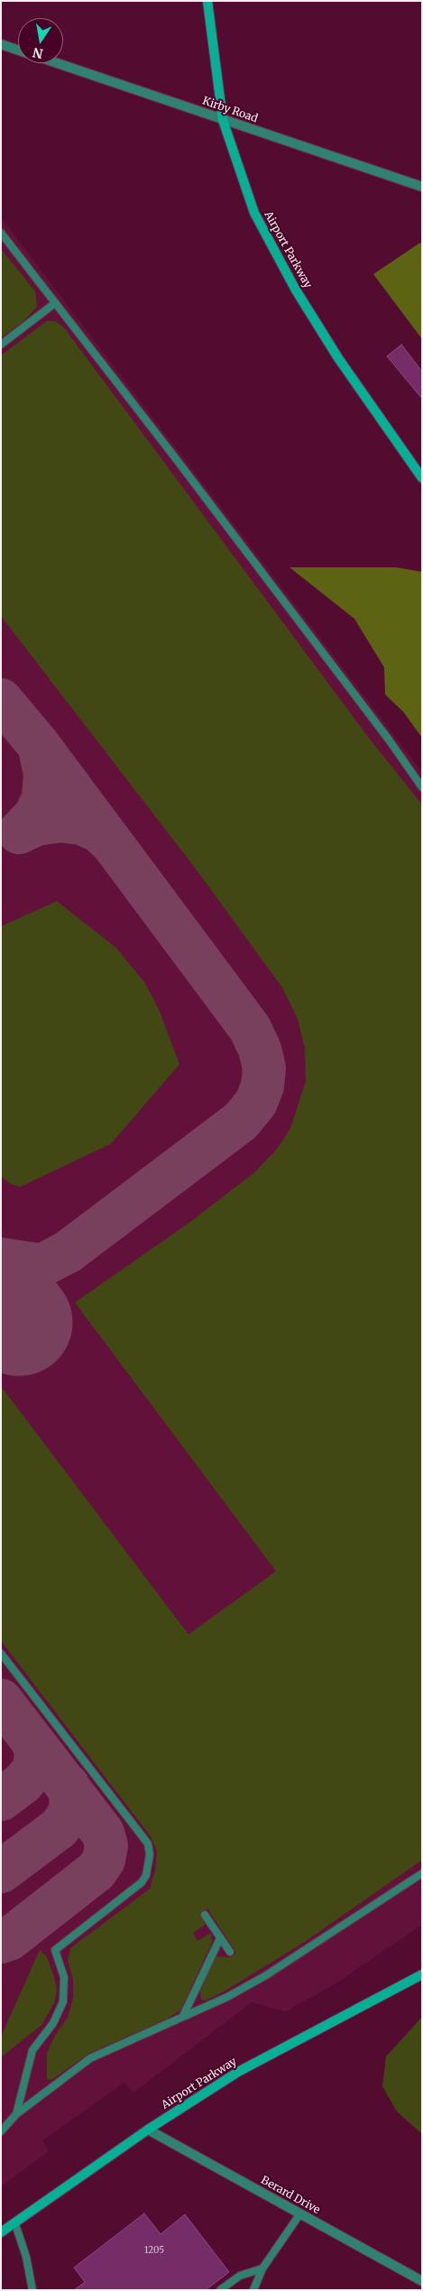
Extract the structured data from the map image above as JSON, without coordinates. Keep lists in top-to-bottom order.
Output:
{
  "streets": {
    "main road": ["Airport Parkway"],
    "street": ["Kirby Road", "Berard Drive"]
  },
  "crossings": [
    ["Kirby Road", "Airport Parkway"],
    ["Airport Parkway", "Berard Drive"]
  ],
  "house_numbers": ["1205"],
  "north": "bottom"
}
